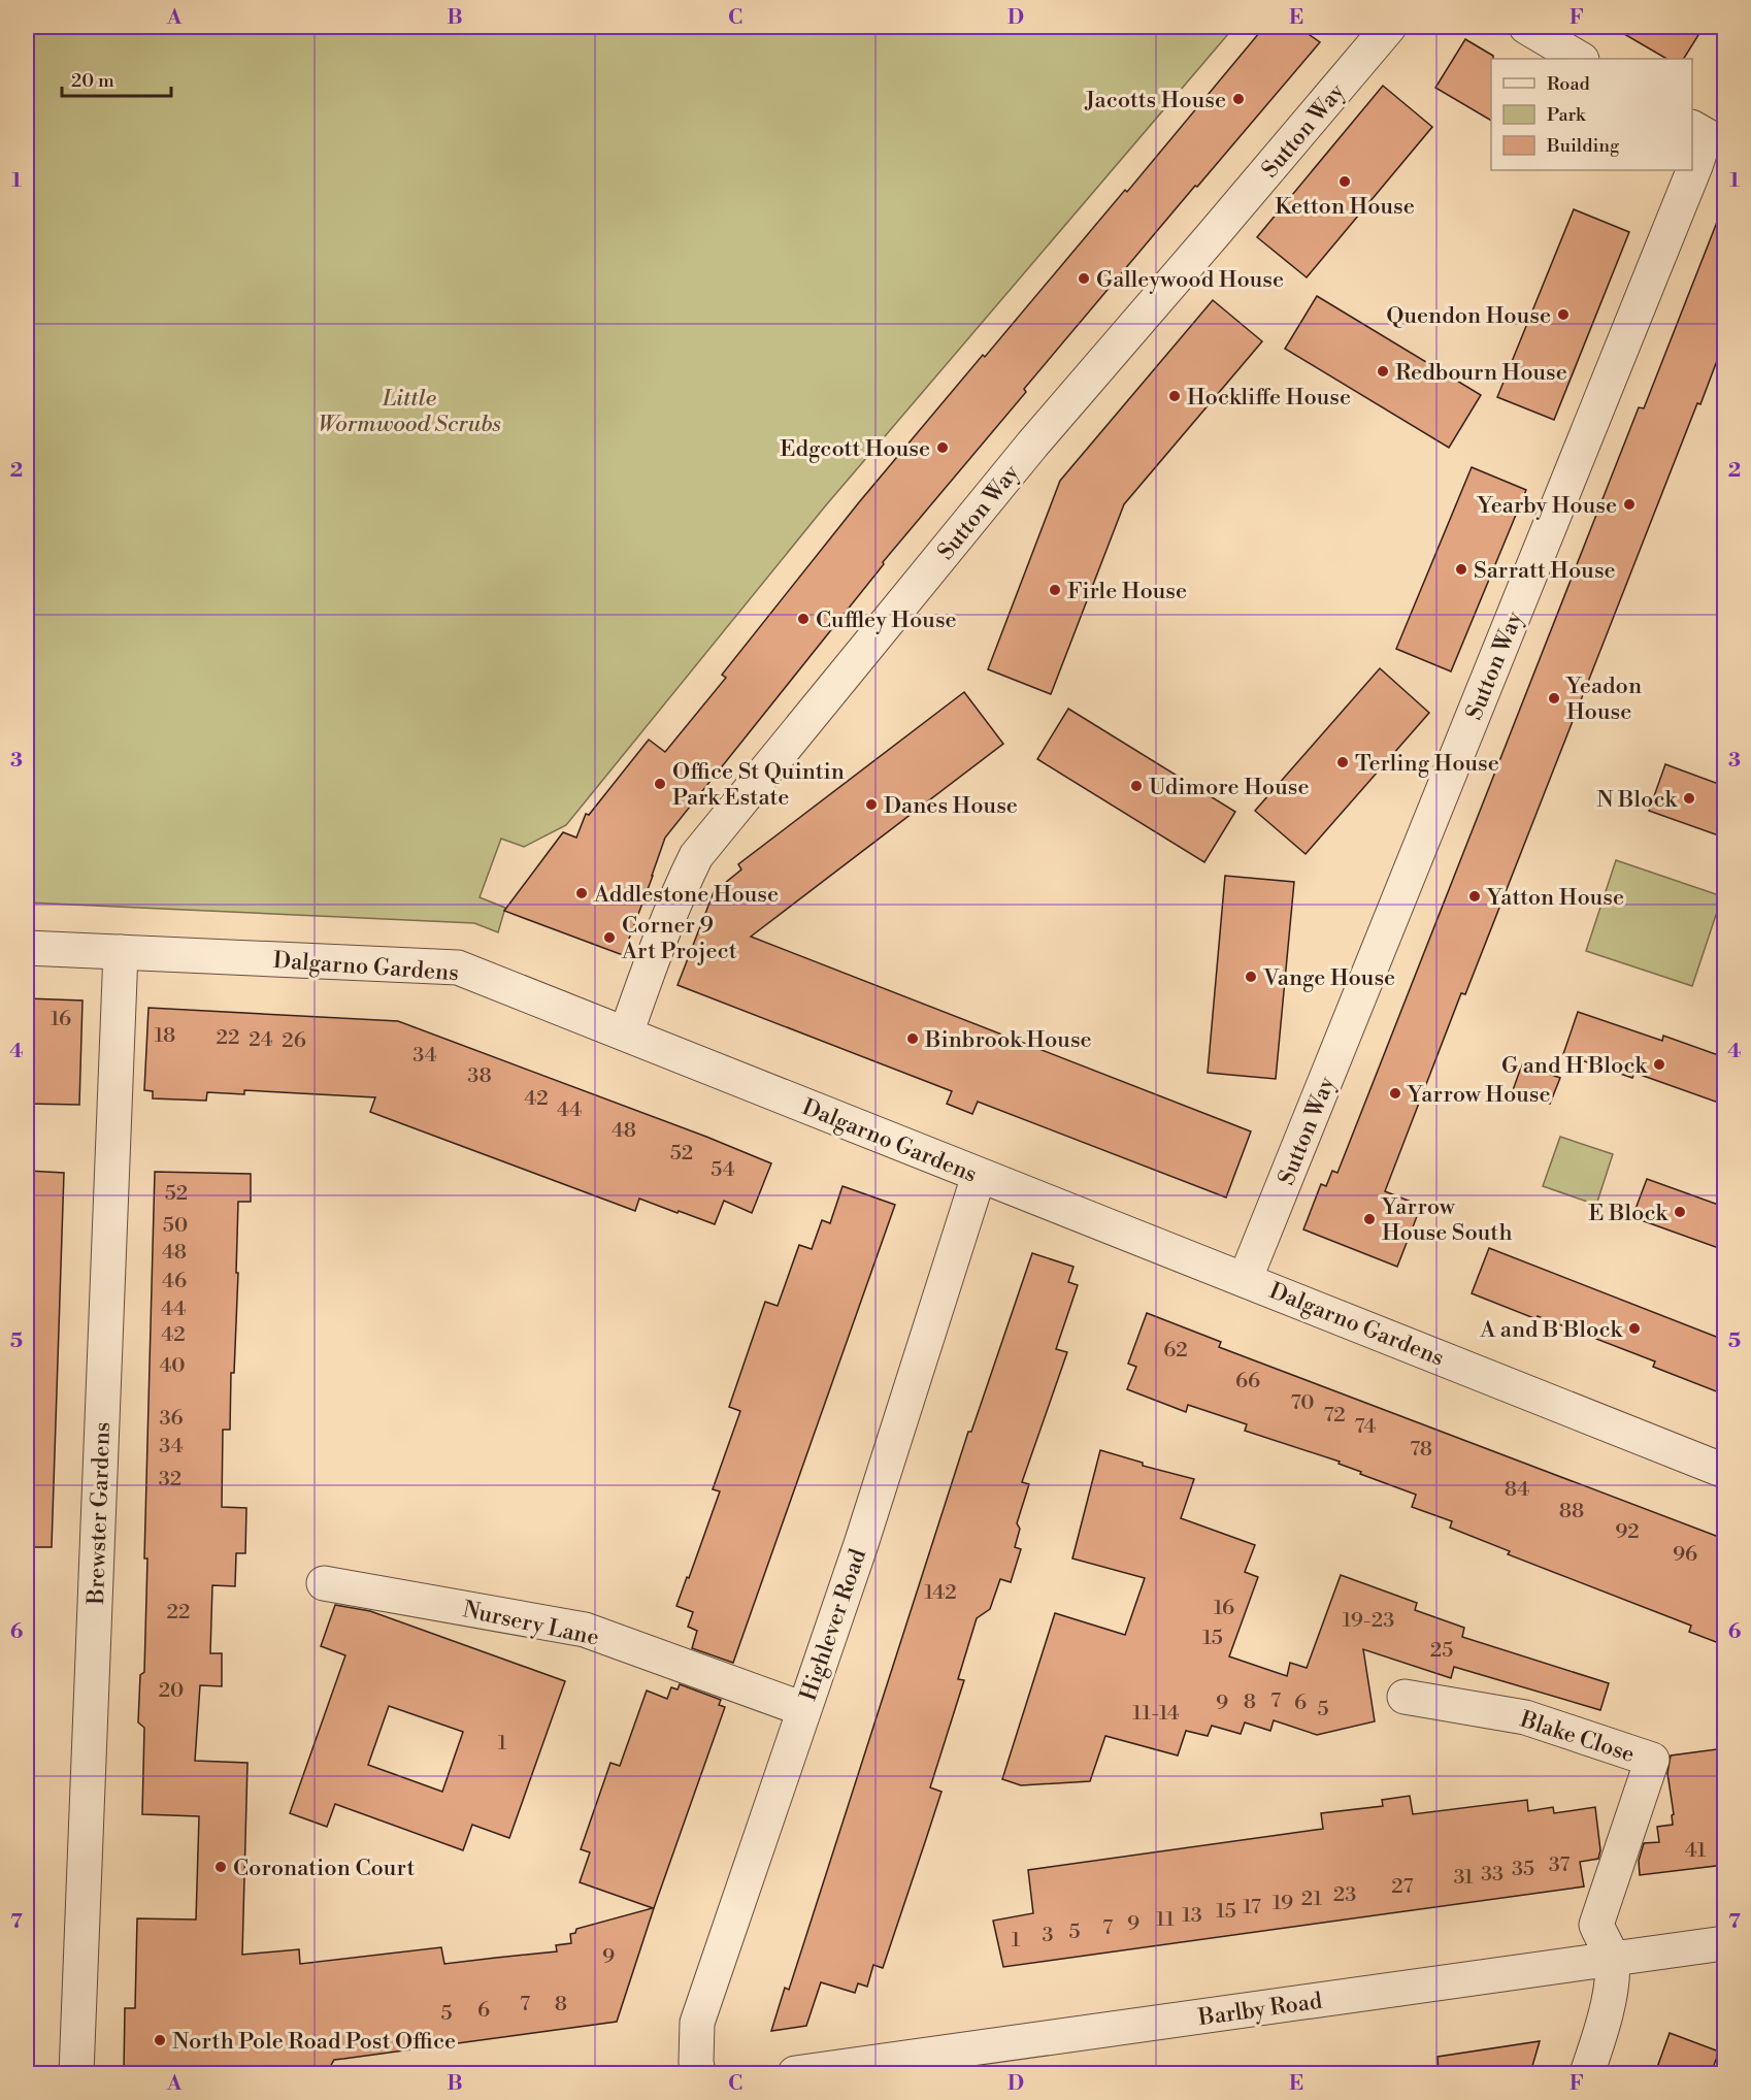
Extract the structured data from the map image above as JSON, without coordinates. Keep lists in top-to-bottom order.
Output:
{
  "streets": {
    "street": [
      "Sutton Way",
      "Dalgarno Gardens",
      "Brewster Gardens",
      "Nursery Lane",
      "Highlever Road",
      "Blake Close",
      "Barlby Road"
    ]
  },
  "crossings": [
    ["Sutton Way", "Dalgarno Gardens"],
    ["Dalgarno Gardens", "Brewster Gardens"],
    ["Dalgarno Gardens", "Highlever Road"],
    ["Nursery Lane", "Highlever Road"],
    ["Blake Close", "Barlby Road"]
  ],
  "parks": ["Little Wormwood Scrubs"],
  "places": [
    "Jacotts House",
    "Ketton House",
    "Galleywood House",
    "Quendon House",
    "Redbourn House",
    "Hockliffe House",
    "Edgcott House",
    "Yearby House",
    "Sarratt House",
    "Firle House",
    "Cuffley House",
    "Yeadon House",
    "Terling House",
    "Office St Quintin Park Estate",
    "Udimore House",
    "N Block",
    "Danes House",
    "Addlestone House",
    "Yatton House",
    "Corner 9 Art Project",
    "Vange House",
    "Binbrook House",
    "G and H Block",
    "Yarrow House",
    "E Block",
    "Yarrow House South",
    "A and B Block",
    "Coronation Court",
    "North Pole Road Post Office"
  ],
  "house_numbers": [
    "16",
    "18",
    "22",
    "24",
    "26",
    "34",
    "38",
    "42",
    "44",
    "48",
    "52",
    "54",
    "52",
    "50",
    "48",
    "46",
    "44",
    "42",
    "62",
    "40",
    "66",
    "70",
    "72",
    "36",
    "74",
    "34",
    "78",
    "32",
    "84",
    "88",
    "92",
    "96",
    "142",
    "16",
    "22",
    "19-23",
    "15",
    "25",
    "20",
    "7",
    "8",
    "9",
    "6",
    "5",
    "11-14",
    "1",
    "41",
    "37",
    "35",
    "33",
    "31",
    "27",
    "23",
    "21",
    "19",
    "17",
    "15",
    "13",
    "11",
    "9",
    "7",
    "5",
    "3",
    "1",
    "9",
    "7",
    "8",
    "6",
    "5"
  ],
  "legend": ["Road", "Park", "Building"],
  "scale_bar": "20 m",
  "grid": {
    "columns": [
      "A",
      "B",
      "C",
      "D",
      "E",
      "F"
    ],
    "rows": [
      "1",
      "2",
      "3",
      "4",
      "5",
      "6",
      "7"
    ]
  }
}
